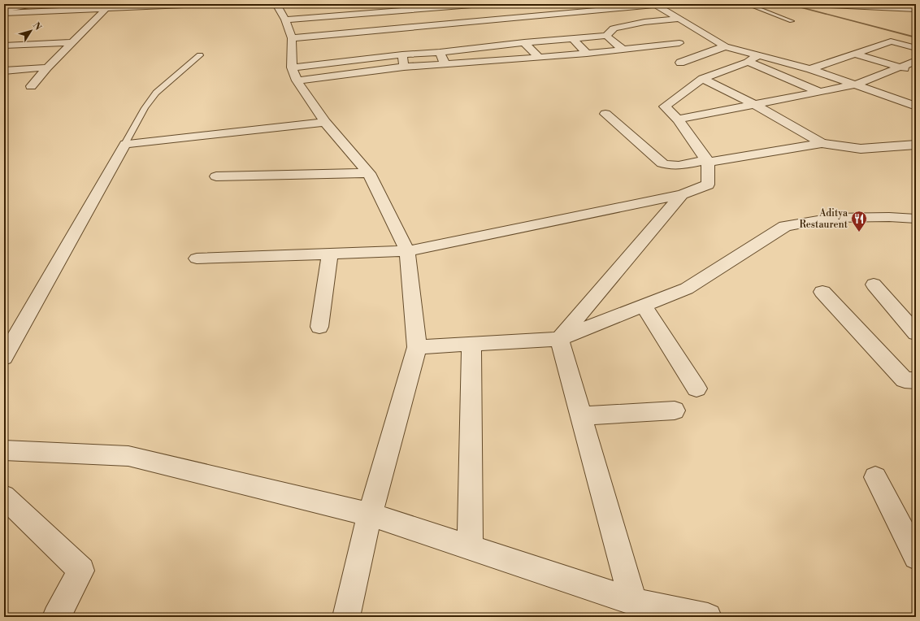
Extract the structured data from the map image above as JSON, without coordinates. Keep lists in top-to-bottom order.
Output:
{
  "places": {
    "restaurant": ["Aditya Restaurent"]
  },
  "north": "top right"
}
